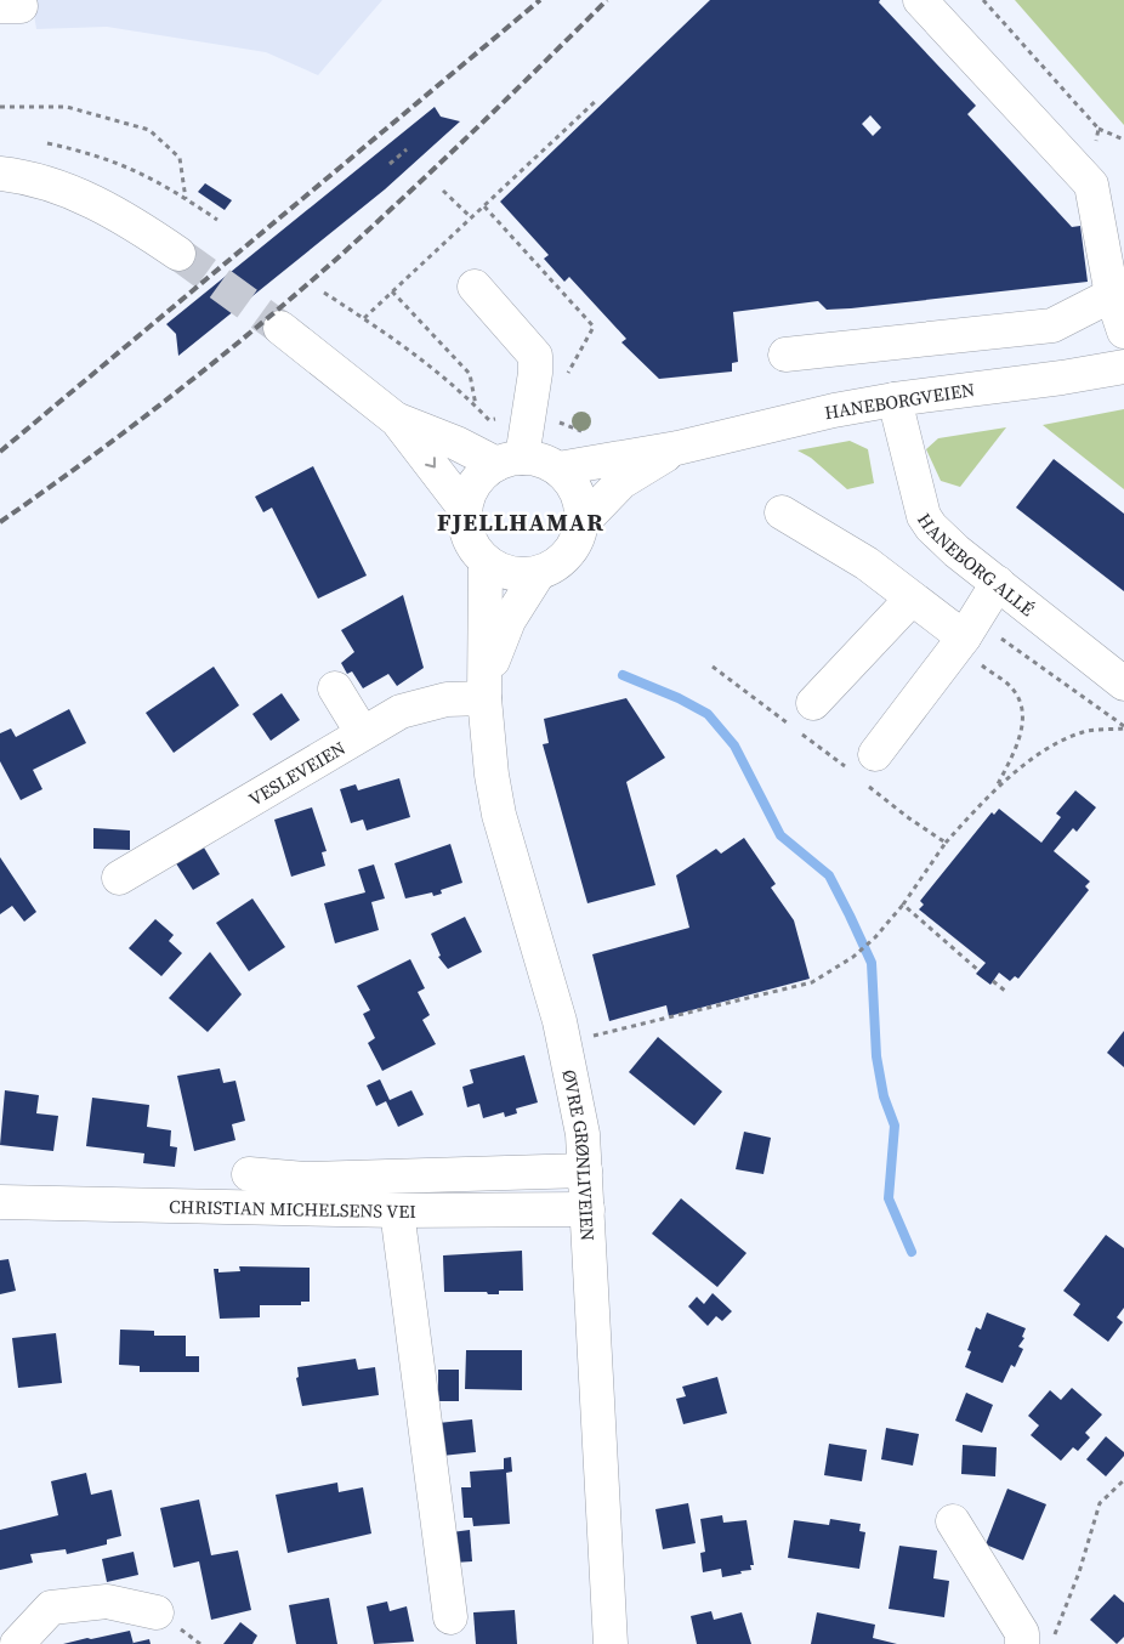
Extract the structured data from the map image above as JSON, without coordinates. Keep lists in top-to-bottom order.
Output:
{
  "streets": {
    "street": [
      "HANEBORGVEIEN",
      "HANEBORG ALLÉ",
      "VESLEVEIEN",
      "ØVRE GRØNLIVEIEN",
      "CHRISTIAN MICHELSENS VEI"
    ]
  },
  "crossings": [
    ["HANEBORGVEIEN", "HANEBORG ALLÉ"],
    ["HANEBORGVEIEN", "ØVRE GRØNLIVEIEN"],
    ["VESLEVEIEN", "ØVRE GRØNLIVEIEN"],
    ["ØVRE GRØNLIVEIEN", "CHRISTIAN MICHELSENS VEI"]
  ],
  "districts": ["FJELLHAMAR"]
}
